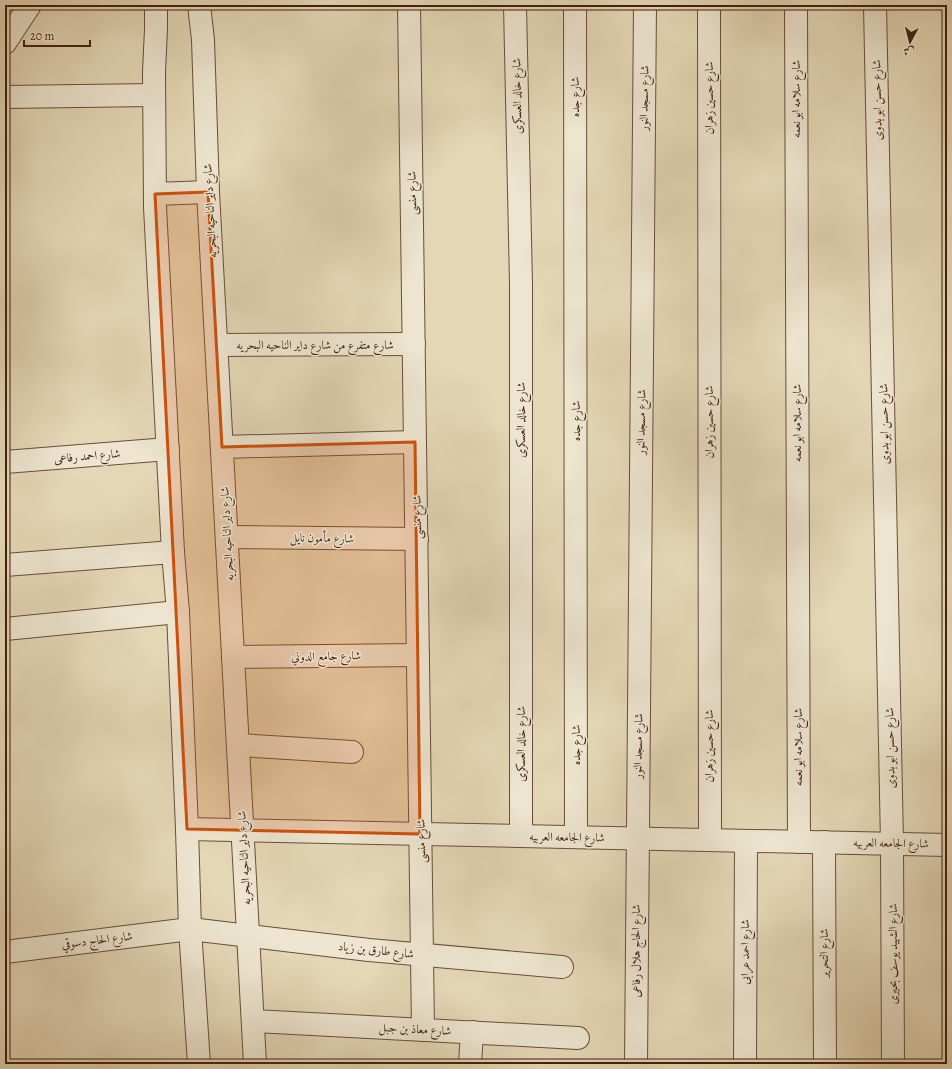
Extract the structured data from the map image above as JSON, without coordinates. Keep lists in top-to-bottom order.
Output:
{
  "streets": {
    "street": [
      "شارع خالد العسكرى",
      "شارع جده",
      "شارع مسجد النور",
      "شارع حسين زهران",
      "شارع سلامه ابو نعمه",
      "شارع حسن ابو بدوى",
      "شارع منسى",
      "شارع داير الناحيه البحريه",
      "شارع متفرع من شارع داير الناحيه البحريه",
      "شارع احمد رفاعى",
      "شارع مأمون نايل",
      "شارع جامع الدوني",
      "شارع الجامعه العربيه",
      "شارع الحاج دسوقي",
      "شارع طارق بن زياد",
      "شارع الحاج هلال رفاعى",
      "شارع احمد عرابى",
      "شارع التحرير",
      "شارع الشهيد يوسف بحيرى",
      "شارع معاذ بن جبل"
    ]
  },
  "crossings": [
    ["شارع خالد العسكرى", "شارع الجامعه العربيه"],
    ["شارع جده", "شارع الجامعه العربيه"],
    ["شارع مسجد النور", "شارع الجامعه العربيه"],
    ["شارع مسجد النور", "شارع الحاج هلال رفاعى"],
    ["شارع حسين زهران", "شارع الجامعه العربيه"],
    ["شارع سلامه ابو نعمه", "شارع الجامعه العربيه"],
    ["شارع حسن ابو بدوى", "شارع الجامعه العربيه"],
    ["شارع حسن ابو بدوى", "شارع الشهيد يوسف بحيرى"],
    ["شارع منسى", "شارع متفرع من شارع داير الناحيه البحريه"],
    ["شارع منسى", "شارع مأمون نايل"],
    ["شارع منسى", "شارع جامع الدوني"],
    ["شارع منسى", "شارع الجامعه العربيه"],
    ["شارع منسى", "شارع طارق بن زياد"],
    ["شارع منسى", "شارع معاذ بن جبل"],
    ["شارع داير الناحيه البحريه", "شارع متفرع من شارع داير الناحيه البحريه"],
    ["شارع داير الناحيه البحريه", "شارع مأمون نايل"],
    ["شارع داير الناحيه البحريه", "شارع جامع الدوني"],
    ["شارع داير الناحيه البحريه", "شارع الجامعه العربيه"],
    ["شارع داير الناحيه البحريه", "شارع طارق بن زياد"],
    ["شارع داير الناحيه البحريه", "شارع معاذ بن جبل"],
    ["شارع الجامعه العربيه", "شارع الحاج هلال رفاعى"],
    ["شارع الجامعه العربيه", "شارع احمد عرابى"],
    ["شارع الجامعه العربيه", "شارع التحرير"],
    ["شارع الجامعه العربيه", "شارع الشهيد يوسف بحيرى"],
    ["شارع الحاج دسوقي", "شارع طارق بن زياد"]
  ],
  "scale_bar": "20 m",
  "north": "bottom"
}
